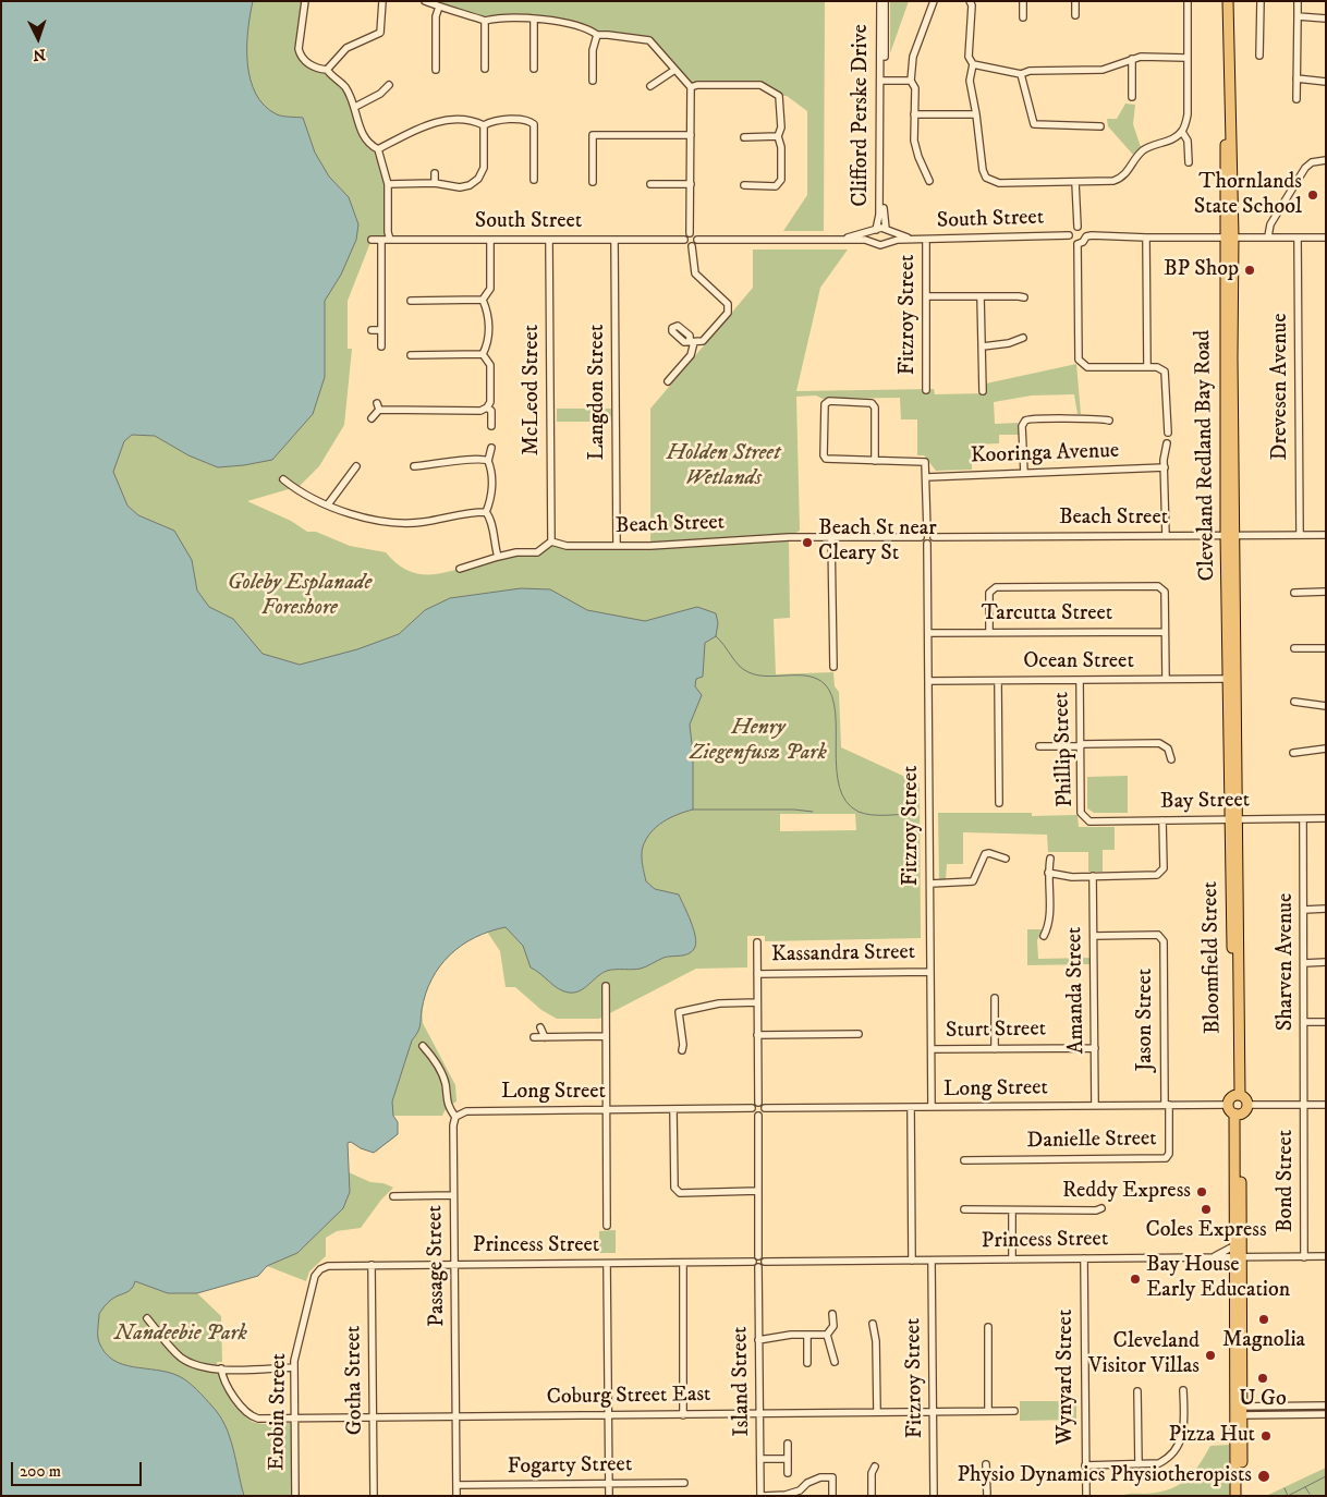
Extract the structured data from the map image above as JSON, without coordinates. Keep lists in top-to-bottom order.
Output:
{
  "streets": {
    "highway": ["Cleveland Redland Bay Road", "Bloomfield Street"],
    "street": [
      "Clifford Perske Drive",
      "South Street",
      "Fitzroy Street",
      "Drevesen Avenue",
      "McLeod Street",
      "Langdon Street",
      "Kooringa Avenue",
      "Beach Street",
      "Tarcutta Street",
      "Ocean Street",
      "Phillip Street",
      "Bay Street",
      "Kassandra Street",
      "Sharven Avenue",
      "Amanda Street",
      "Jason Street",
      "Sturt Street",
      "Long Street",
      "Danielle Street",
      "Bond Street",
      "Princess Street",
      "Passage Street",
      "Wynyard Street",
      "Gotha Street",
      "Island Street",
      "Coburg Street East",
      "Erobin Street",
      "Fogarty Street"
    ]
  },
  "crossings": [
    ["Clifford Perske Drive", "South Street"],
    ["South Street", "Fitzroy Street"],
    ["South Street", "McLeod Street"],
    ["South Street", "Langdon Street"],
    ["Fitzroy Street", "Beach Street"],
    ["Fitzroy Street", "Tarcutta Street"],
    ["Fitzroy Street", "Ocean Street"],
    ["Fitzroy Street", "Kassandra Street"],
    ["Fitzroy Street", "Sturt Street"],
    ["Fitzroy Street", "Long Street"],
    ["Fitzroy Street", "Princess Street"],
    ["Fitzroy Street", "Coburg Street East"],
    ["Drevesen Avenue", "Beach Street"],
    ["McLeod Street", "Beach Street"],
    ["Langdon Street", "Beach Street"],
    ["Cleveland Redland Bay Road", "Beach Street"],
    ["Cleveland Redland Bay Road", "Ocean Street"],
    ["Cleveland Redland Bay Road", "Bay Street"],
    ["Cleveland Redland Bay Road", "Bloomfield Street"],
    ["Ocean Street", "Phillip Street"],
    ["Phillip Street", "Bay Street"],
    ["Bay Street", "Bloomfield Street"],
    ["Bay Street", "Sharven Avenue"],
    ["Sharven Avenue", "Bond Street"],
    ["Amanda Street", "Jason Street"],
    ["Amanda Street", "Sturt Street"],
    ["Amanda Street", "Long Street"],
    ["Jason Street", "Long Street"],
    ["Jason Street", "Danielle Street"],
    ["Long Street", "Danielle Street"],
    ["Long Street", "Passage Street"],
    ["Bond Street", "Princess Street"],
    ["Princess Street", "Passage Street"],
    ["Princess Street", "Wynyard Street"],
    ["Princess Street", "Gotha Street"],
    ["Princess Street", "Erobin Street"],
    ["Passage Street", "Coburg Street East"],
    ["Passage Street", "Fogarty Street"],
    ["Gotha Street", "Coburg Street East"],
    ["Island Street", "Coburg Street East"],
    ["Coburg Street East", "Erobin Street"]
  ],
  "parks": [
    "Holden Street Wetlands",
    "Goleby Esplanade Foreshore",
    "Henry Ziegenfusz Park",
    "Nandeebie Park"
  ],
  "places": [
    "Thornlands State School",
    "BP Shop",
    "Beach St near Cleary St",
    "Reddy Express",
    "Coles Express",
    "Bay House Early Education",
    "Magnolia",
    "Cleveland Visitor Villas",
    "U Go",
    "Pizza Hut",
    "Physio Dynamics Physiotheropists"
  ],
  "scale_bar": "200 m",
  "north": "bottom"
}
